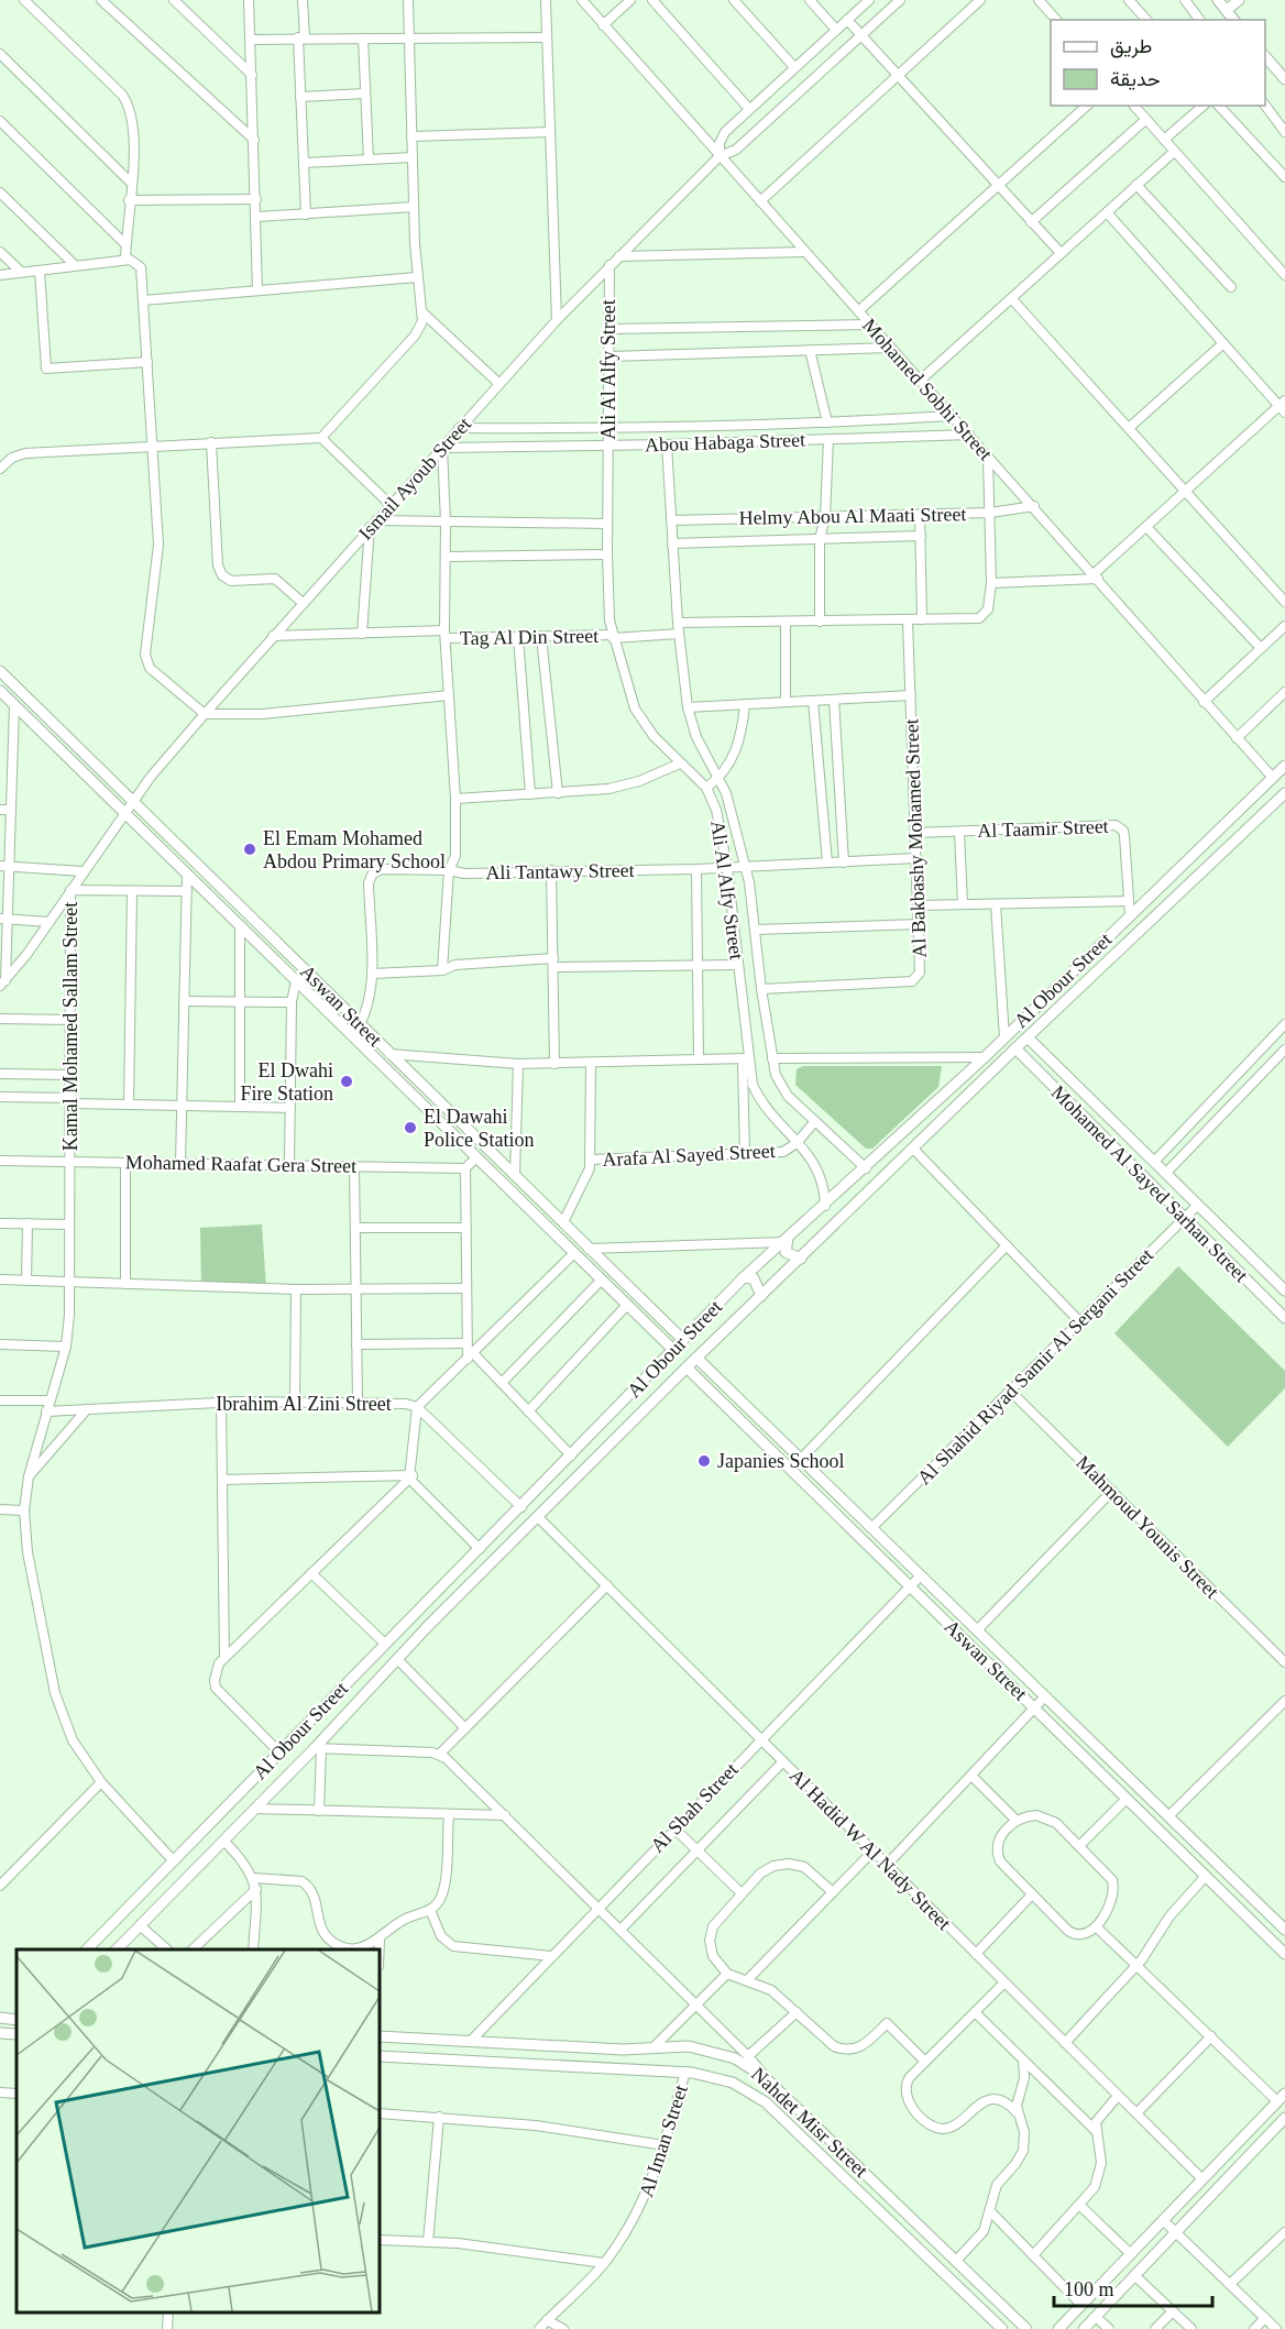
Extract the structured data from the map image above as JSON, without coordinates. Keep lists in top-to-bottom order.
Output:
{
  "streets": {
    "street": [
      "Ali Al Alfy Street",
      "Mohamed Sobhi Street",
      "Abou Habaga Street",
      "Ismail Ayoub Street",
      "Helmy Abou Al Maati Street",
      "Tag Al Din Street",
      "Al Taamir Street",
      "Al Bakbashy Mohamed Street",
      "Ali Tantawy Street",
      "Al Obour Street",
      "Aswan Street",
      "Kamal Mohamed Sallam Street",
      "Arafa Al Sayed Street",
      "Mohamed Raafat Gera Street",
      "Mohamed Al Sayed Sarhan Street",
      "Al Shahid Riyad Samir Al Sergani Street",
      "Ibrahim Al Zini Street",
      "Mahmoud Younis Street",
      "Al Sbah Street",
      "Al Hadid W Al Nady Street",
      "Nahdet Misr Street",
      "Al Iman Street"
    ]
  },
  "crossings": [
    ["Ali Al Alfy Street", "Abou Habaga Street"],
    ["Ali Al Alfy Street", "Ismail Ayoub Street"],
    ["Ali Al Alfy Street", "Helmy Abou Al Maati Street"],
    ["Ali Al Alfy Street", "Tag Al Din Street"],
    ["Ali Al Alfy Street", "Al Bakbashy Mohamed Street"],
    ["Ali Al Alfy Street", "Ali Tantawy Street"],
    ["Ali Al Alfy Street", "Al Obour Street"],
    ["Ali Al Alfy Street", "Arafa Al Sayed Street"],
    ["Mohamed Sobhi Street", "Abou Habaga Street"],
    ["Mohamed Sobhi Street", "Ismail Ayoub Street"],
    ["Mohamed Sobhi Street", "Helmy Abou Al Maati Street"],
    ["Mohamed Sobhi Street", "Al Obour Street"],
    ["Abou Habaga Street", "Ismail Ayoub Street"],
    ["Ismail Ayoub Street", "Tag Al Din Street"],
    ["Ismail Ayoub Street", "Aswan Street"],
    ["Ismail Ayoub Street", "Kamal Mohamed Sallam Street"],
    ["Al Taamir Street", "Al Bakbashy Mohamed Street"],
    ["Al Taamir Street", "Al Obour Street"],
    ["Al Bakbashy Mohamed Street", "Ali Tantawy Street"],
    ["Ali Tantawy Street", "Aswan Street"],
    ["Al Obour Street", "Aswan Street"],
    ["Al Obour Street", "Kamal Mohamed Sallam Street"],
    ["Al Obour Street", "Mohamed Al Sayed Sarhan Street"],
    ["Al Obour Street", "Ibrahim Al Zini Street"],
    ["Al Obour Street", "Al Hadid W Al Nady Street"],
    ["Aswan Street", "Al Shahid Riyad Samir Al Sergani Street"],
    ["Aswan Street", "Al Sbah Street"],
    ["Kamal Mohamed Sallam Street", "Mohamed Raafat Gera Street"],
    ["Kamal Mohamed Sallam Street", "Ibrahim Al Zini Street"],
    ["Mohamed Al Sayed Sarhan Street", "Al Shahid Riyad Samir Al Sergani Street"],
    ["Al Shahid Riyad Samir Al Sergani Street", "Mahmoud Younis Street"],
    ["Al Sbah Street", "Al Hadid W Al Nady Street"],
    ["Al Sbah Street", "Nahdet Misr Street"],
    ["Nahdet Misr Street", "Al Iman Street"]
  ],
  "places": [
    "El Emam Mohamed Abdou Primary School",
    "El Dwahi Fire Station",
    "El Dawahi Police Station",
    "Japanies School"
  ],
  "legend": ["طريق", "حديقة"],
  "scale_bar": "100 m"
}
